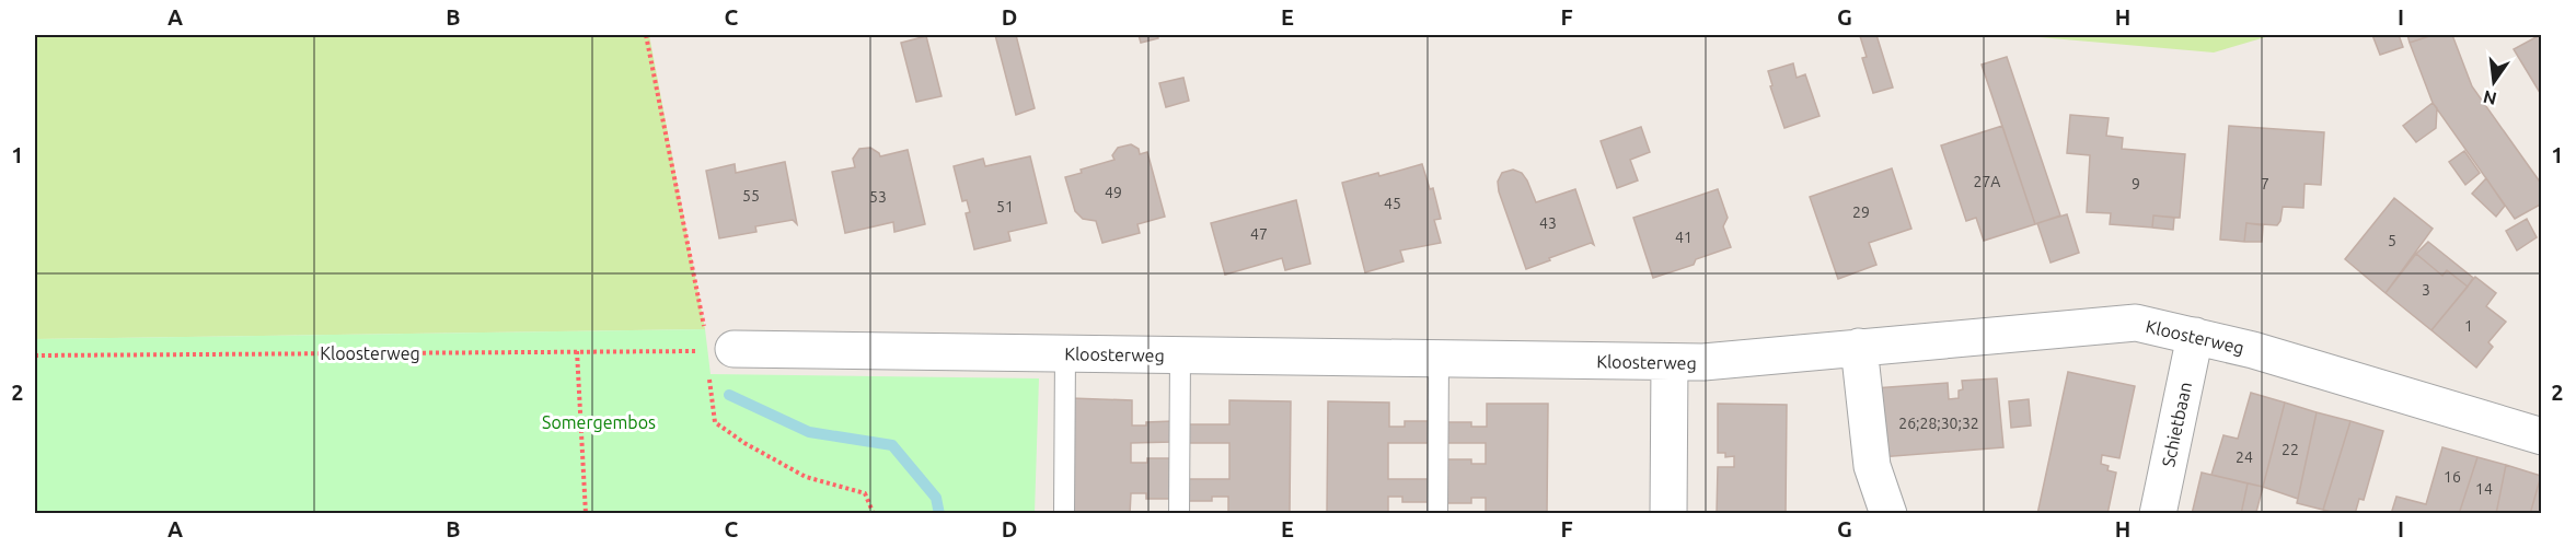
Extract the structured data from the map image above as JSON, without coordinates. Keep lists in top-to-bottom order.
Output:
{
  "streets": {
    "street": ["Kloosterweg", "Schietbaan"]
  },
  "crossings": [
    ["Kloosterweg", "Schietbaan"]
  ],
  "parks": ["Somergembos"],
  "house_numbers": [
    "27A",
    "9",
    "7",
    "49",
    "55",
    "53",
    "45",
    "51",
    "29",
    "43",
    "47",
    "41",
    "5",
    "3",
    "1",
    "26;28;30;32",
    "22",
    "24",
    "16",
    "14"
  ],
  "north": "bottom",
  "grid": {
    "columns": [
      "A",
      "B",
      "C",
      "D",
      "E",
      "F",
      "G",
      "H",
      "I"
    ],
    "rows": ["1", "2"]
  }
}
